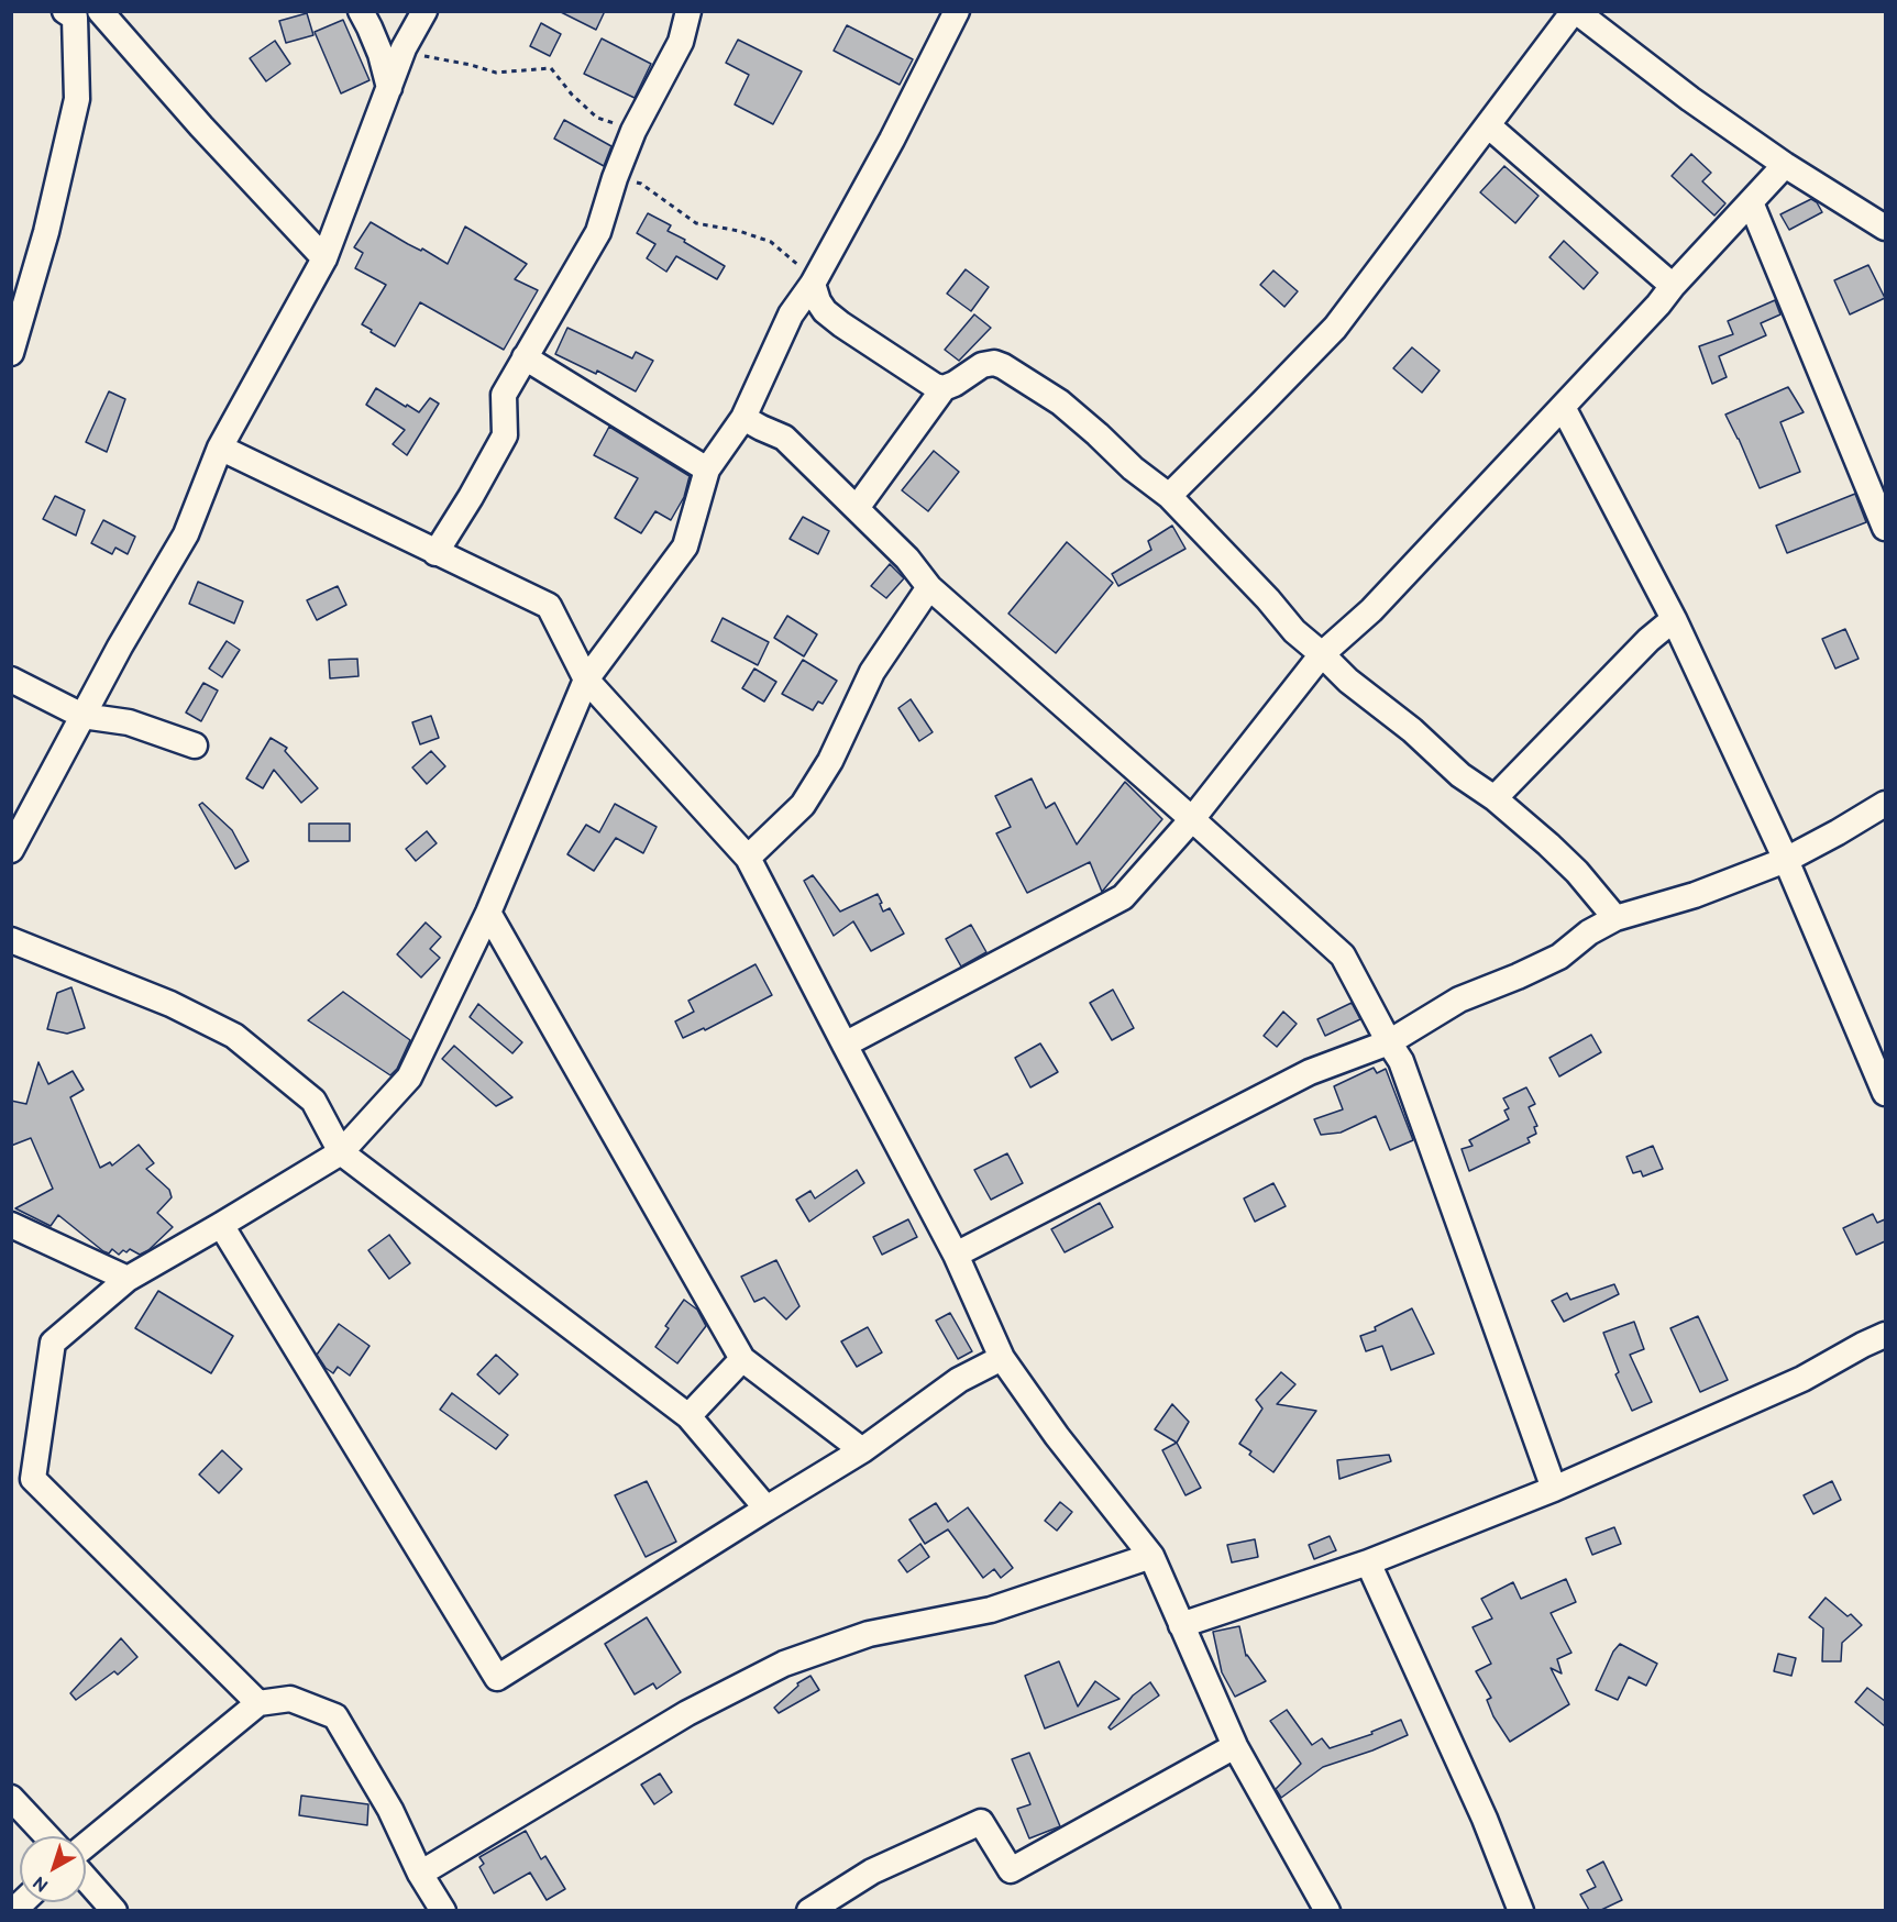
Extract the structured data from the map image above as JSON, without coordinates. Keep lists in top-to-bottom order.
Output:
{
  "north": "bottom left"
}
